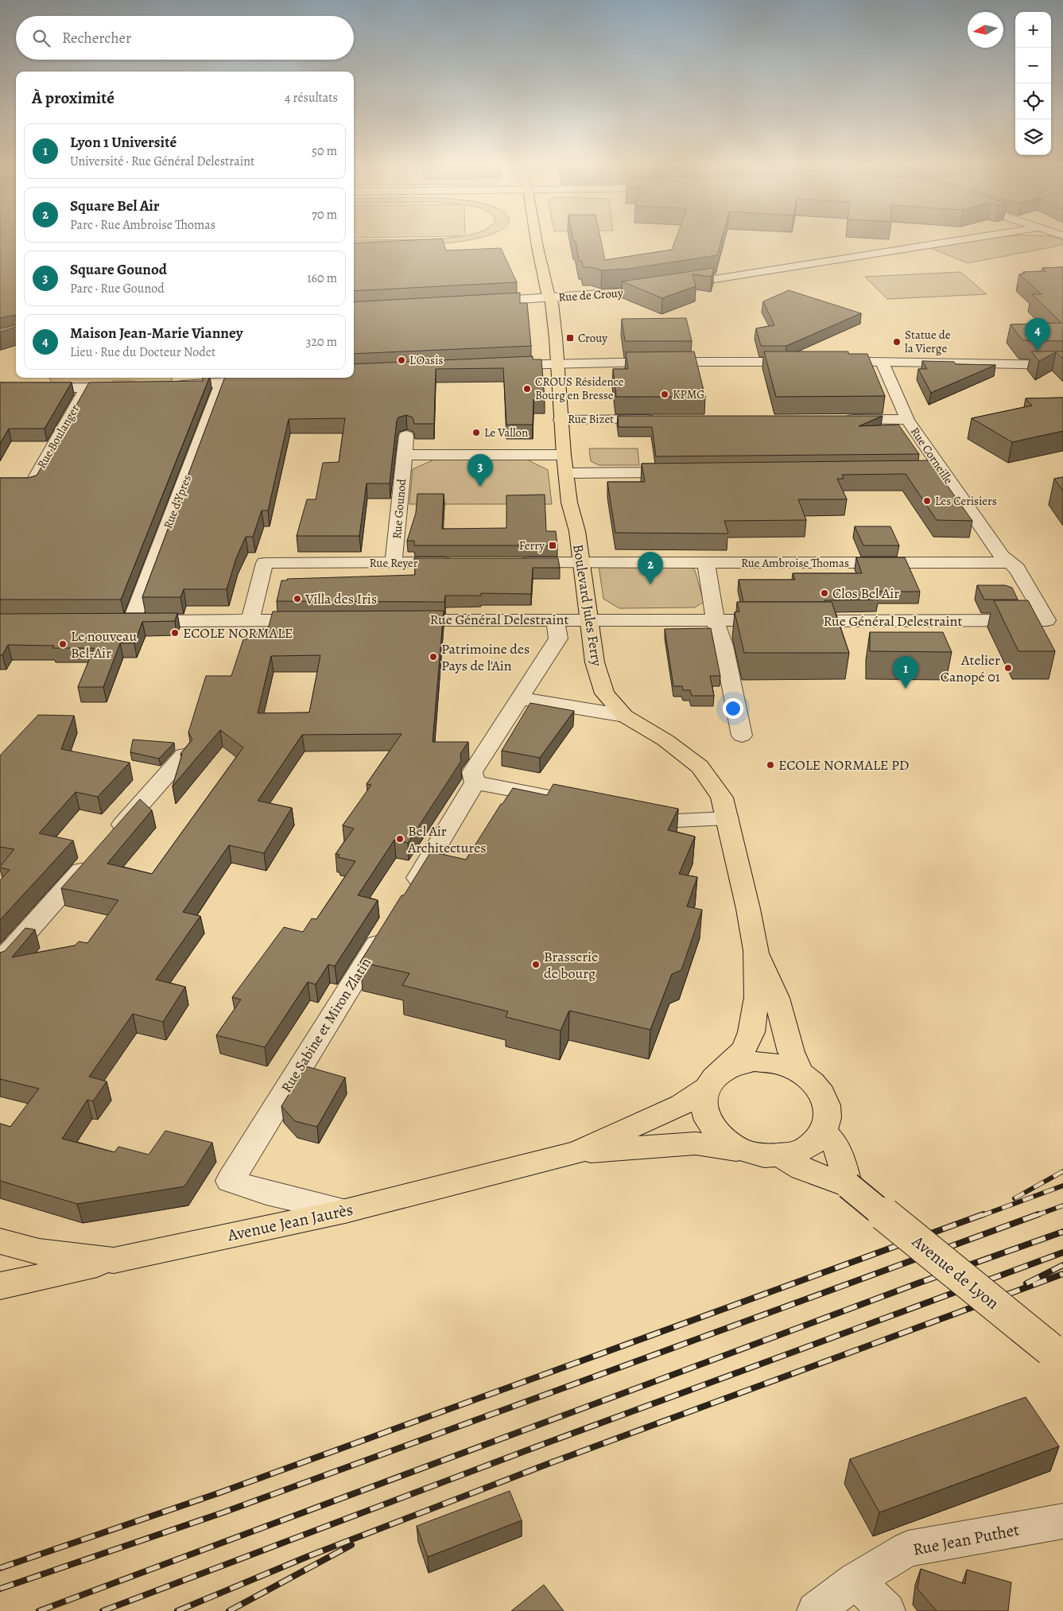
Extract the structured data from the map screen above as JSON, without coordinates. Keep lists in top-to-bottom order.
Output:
{
  "streets": {
    "main road": ["Boulevard Jules Ferry", "Avenue Jean Jaurès", "Avenue de Lyon"],
    "street": [
      "Rue de Crouy",
      "Rue Bizet",
      "Rue Boulanger",
      "Rue Corneille",
      "Rue d'Ypres",
      "Rue Gounod",
      "Rue Reyer",
      "Rue Ambroise Thomas",
      "Rue Général Delestraint",
      "Rue Sabine et Miron Zlatin",
      "Rue Jean Puthet"
    ]
  },
  "crossings": [
    ["Rue de Crouy", "Boulevard Jules Ferry"],
    ["Rue Bizet", "Boulevard Jules Ferry"],
    ["Rue Corneille", "Rue Ambroise Thomas"],
    ["Rue Corneille", "Rue Général Delestraint"],
    ["Rue d'Ypres", "Rue Reyer"],
    ["Rue Gounod", "Rue Reyer"],
    ["Rue Ambroise Thomas", "Boulevard Jules Ferry"],
    ["Boulevard Jules Ferry", "Rue Général Delestraint"],
    ["Boulevard Jules Ferry", "Avenue Jean Jaurès"],
    ["Boulevard Jules Ferry", "Avenue de Lyon"],
    ["Rue Sabine et Miron Zlatin", "Avenue Jean Jaurès"],
    ["Avenue Jean Jaurès", "Avenue de Lyon"]
  ],
  "places": {
    "transit": ["Crouy", "Ferry"],
    "other": [
      "Statue de la Vierge",
      "L'Oasis",
      "CROUS Résidence Bourg en Bresse",
      "KPMG",
      "Le Vallon",
      "Les Cerisiers",
      "Clos Bel Air",
      "Villa des Iris",
      "ECOLE NORMALE",
      "Le nouveau Bel-Air",
      "Patrimoine des Pays de l'Ain",
      "Atelier Canopé 01",
      "ECOLE NORMALE PD",
      "Bel Air Architectures",
      "Brasserie de bourg"
    ]
  },
  "north": "left",
  "page": {
    "map_buttons": ["+", "−"],
    "search": "Rechercher",
    "heading": ["À proximité", "4 résultats"],
    "list": [
      {
        "mark": "1",
        "name": "Lyon 1 Université",
        "note": "Université · Rue Général Delestraint",
        "value": "50 m"
      },
      {
        "mark": "2",
        "name": "Square Bel Air",
        "note": "Parc · Rue Ambroise Thomas",
        "value": "70 m"
      },
      {
        "mark": "3",
        "name": "Square Gounod",
        "note": "Parc · Rue Gounod",
        "value": "160 m"
      },
      {
        "mark": "4",
        "name": "Maison Jean-Marie Vianney",
        "note": "Lieu · Rue du Docteur Nodet",
        "value": "320 m"
      }
    ],
    "pins": [
      "4",
      "3",
      "2",
      "1"
    ]
  }
}
